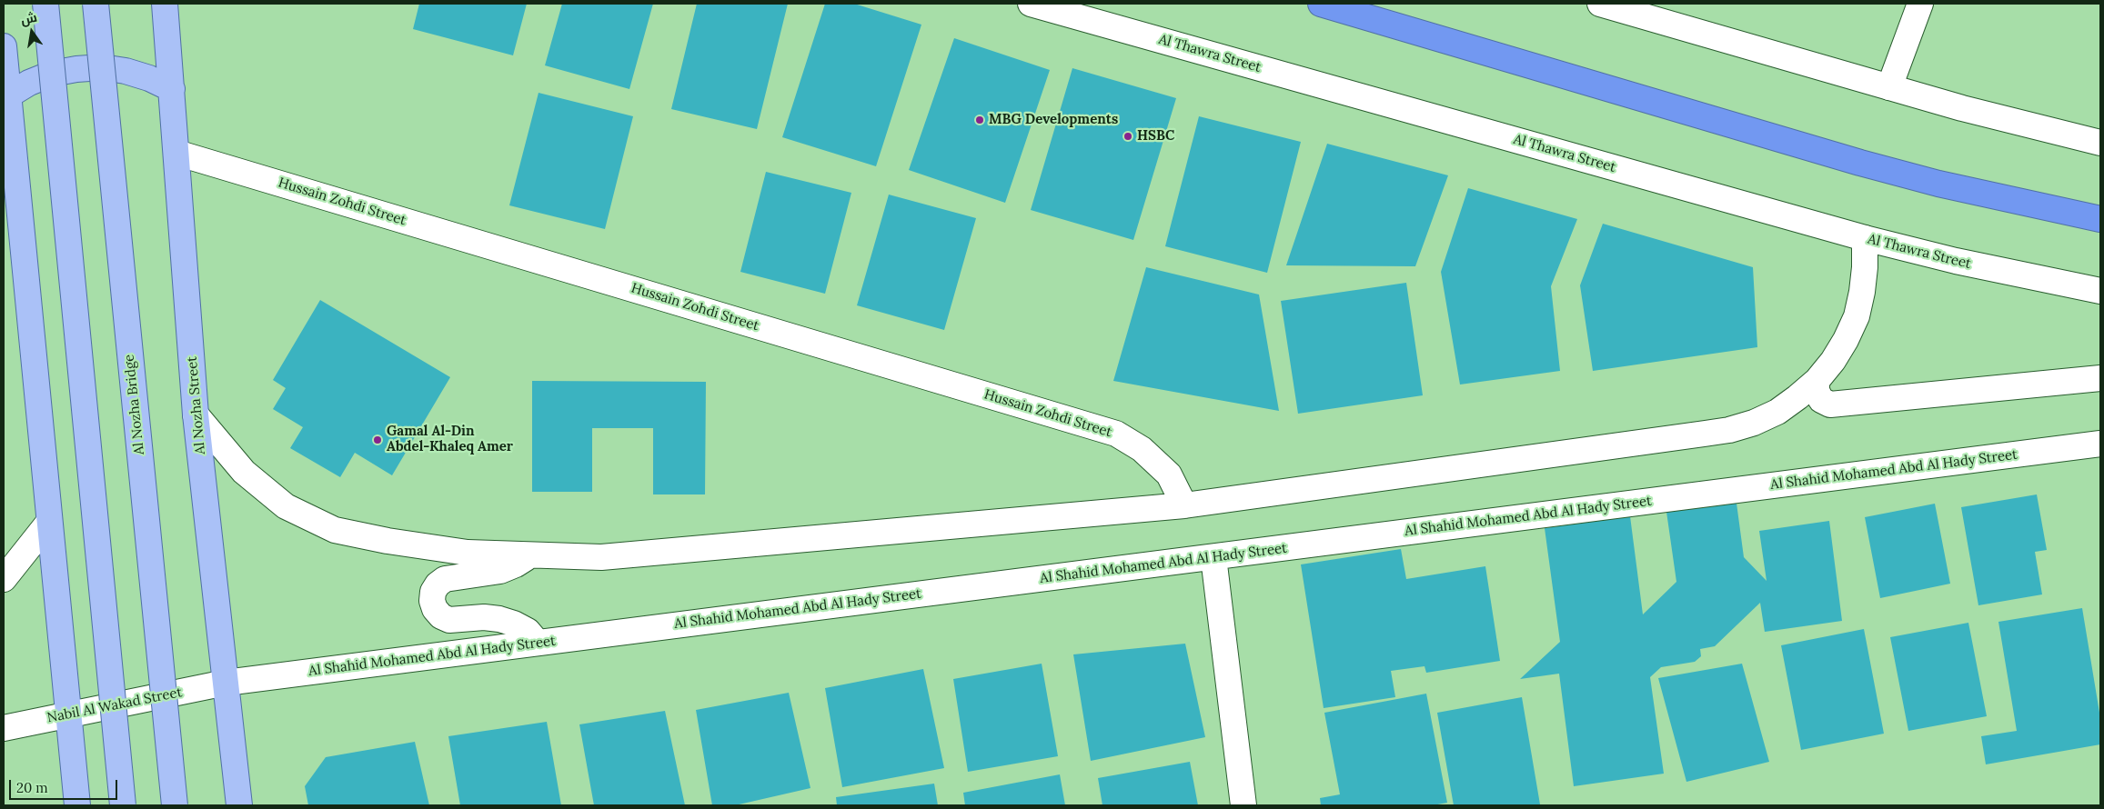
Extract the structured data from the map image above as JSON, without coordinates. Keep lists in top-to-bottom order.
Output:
{
  "streets": {
    "main road": ["Al Nozha Bridge", "Al Nozha Street"],
    "street": [
      "Al Thawra Street",
      "Hussain Zohdi Street",
      "Al Shahid Mohamed Abd Al Hady Street",
      "Nabil Al Wakad Street"
    ]
  },
  "crossings": [
    ["Hussain Zohdi Street", "Al Nozha Street"],
    ["Al Nozha Street", "Al Shahid Mohamed Abd Al Hady Street"],
    ["Al Nozha Street", "Nabil Al Wakad Street"],
    ["Al Shahid Mohamed Abd Al Hady Street", "Nabil Al Wakad Street"]
  ],
  "places": ["MBG Developments", "HSBC", "Gamal Al-Din Abdel-Khaleq Amer"],
  "scale_bar": "20 m",
  "north": "top"
}
